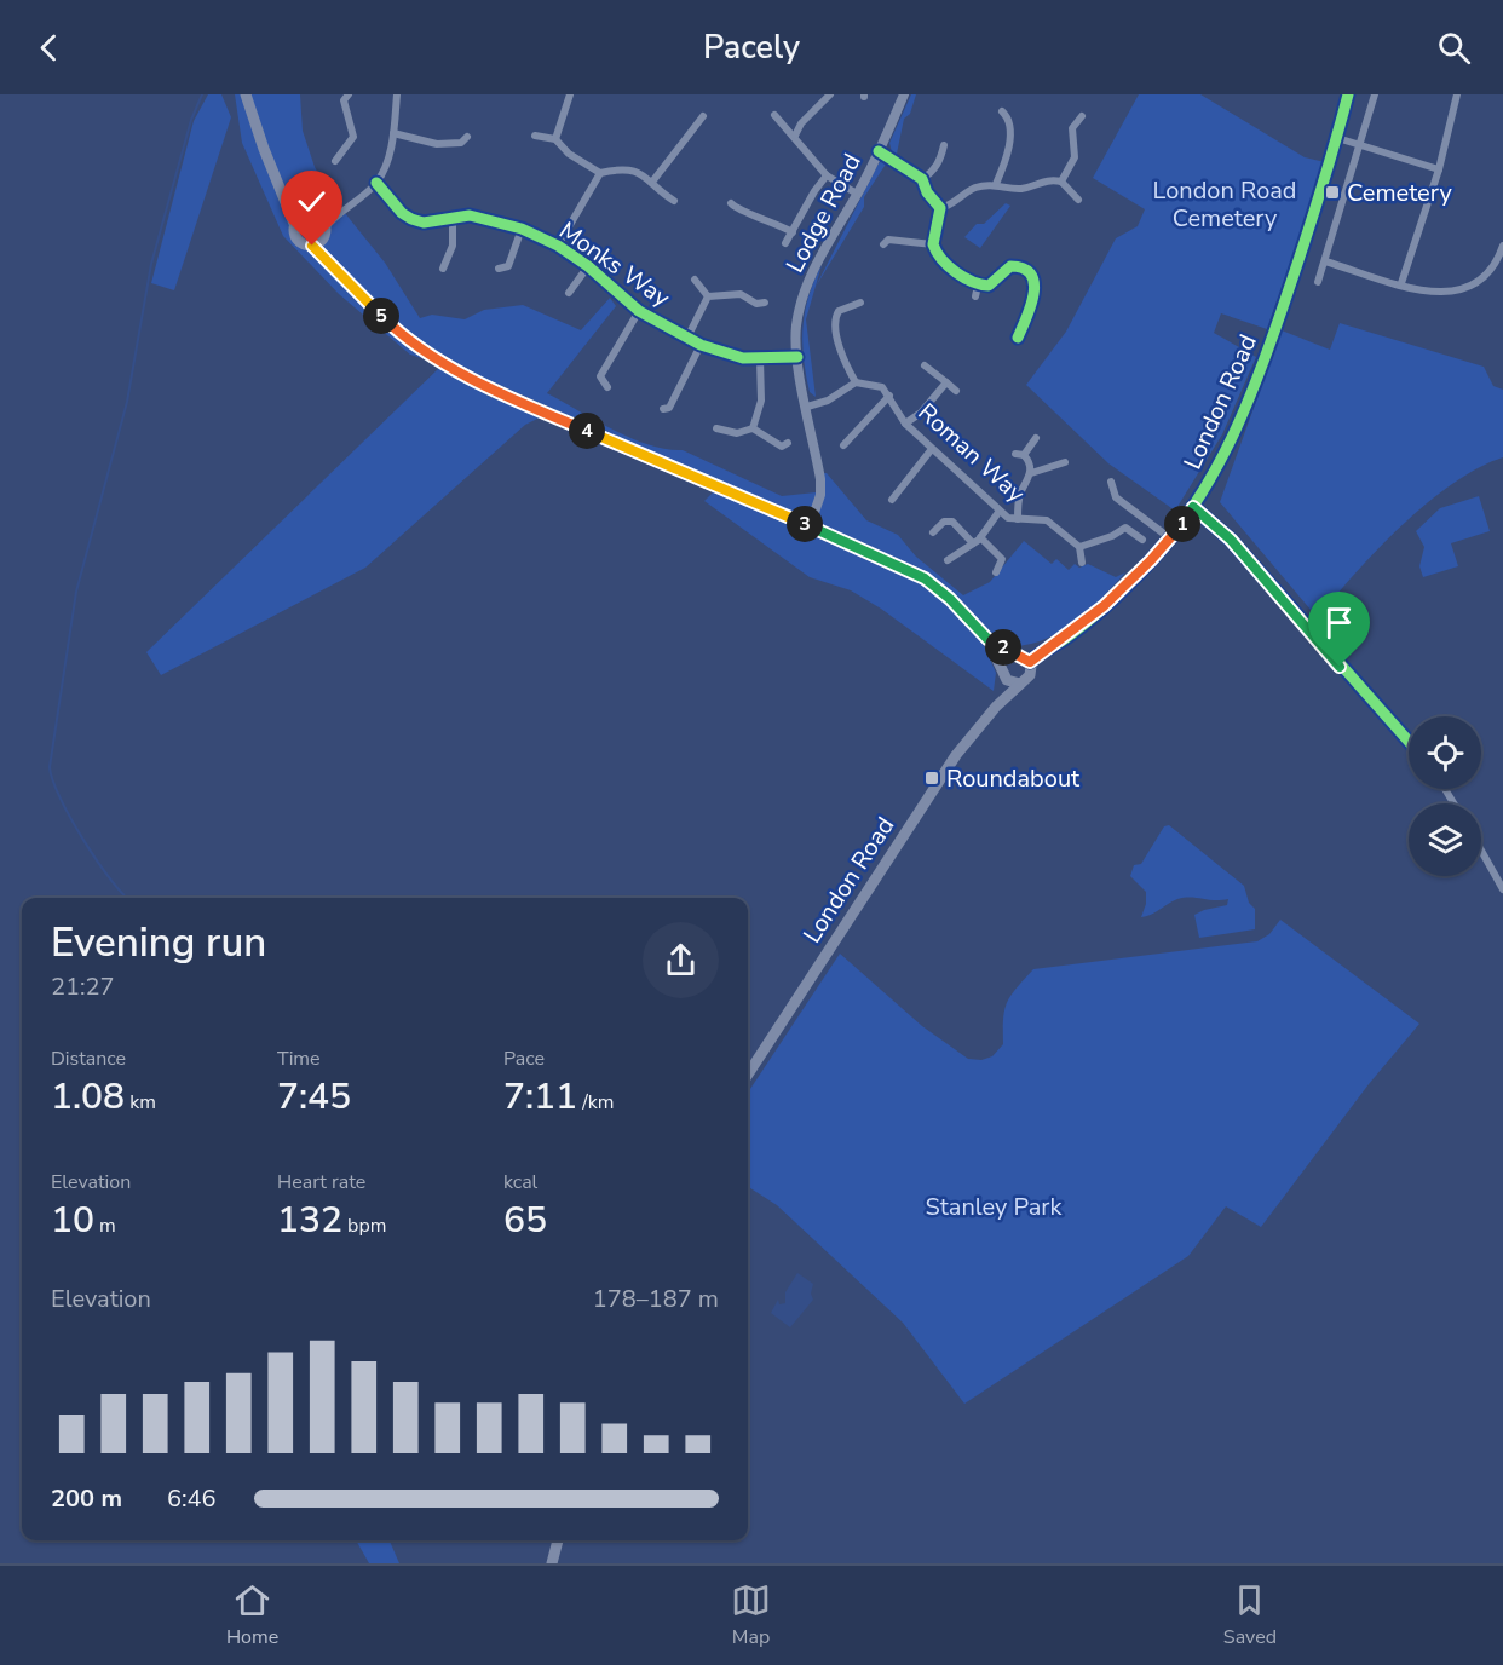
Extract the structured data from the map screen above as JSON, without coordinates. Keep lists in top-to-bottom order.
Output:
{
  "streets": {
    "main road": ["London Road"],
    "street": ["Lodge Road", "Monks Way", "Roman Way"]
  },
  "crossings": [
    ["Lodge Road", "Monks Way"]
  ],
  "parks": ["London Road Cemetery", "Stanley Park"],
  "places": {
    "transit": ["Cemetery", "Roundabout"]
  },
  "page": {
    "header": "Pacely",
    "pins": [
      "5",
      "4",
      "1",
      "3",
      "2"
    ],
    "heading": ["Evening run", "21:27"],
    "stats": [
      ["Distance", "1.08 km"],
      ["Time", "7:45"],
      ["Pace", "7:11 /km"],
      ["Elevation", "10 m"],
      ["Heart rate", "132 bpm"],
      ["kcal", "65"]
    ],
    "chart": ["Elevation", "178–187 m"],
    "list": [
      {
        "name": "200 m",
        "note": "6:46"
      }
    ],
    "tabs": ["Home", "Map", "Saved"]
  }
}
